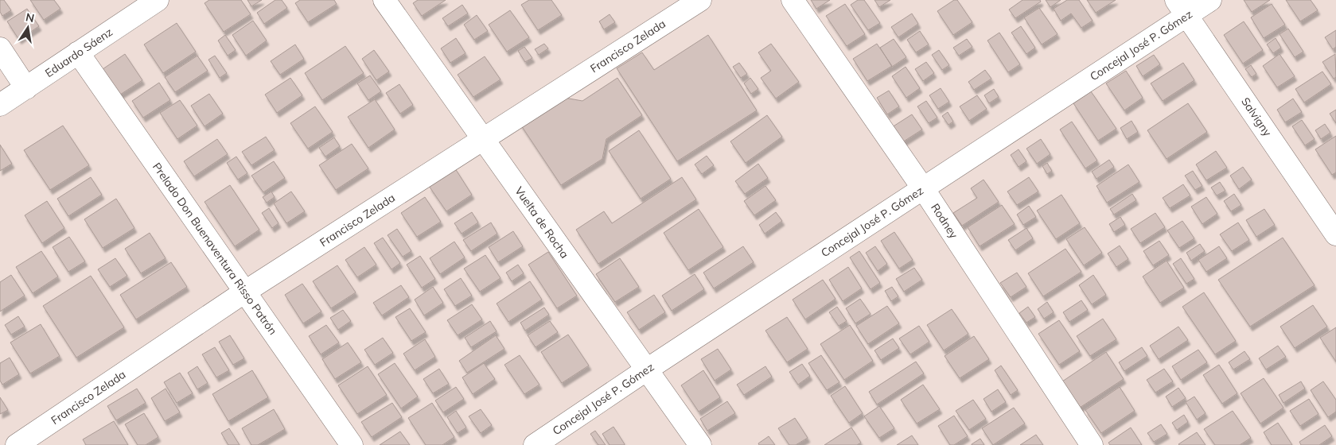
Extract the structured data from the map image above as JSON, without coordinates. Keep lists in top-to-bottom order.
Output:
{
  "streets": {
    "street": [
      "Concejal José P. Gómez",
      "Francisco Zelada",
      "Eduardo Sáenz",
      "Salvigny",
      "Rodney",
      "Vuelta de Rocha",
      "Prelado Don Buenaventura Risso Patrón"
    ]
  },
  "crossings": [
    ["Concejal José P. Gómez", "Salvigny"],
    ["Concejal José P. Gómez", "Rodney"],
    ["Concejal José P. Gómez", "Vuelta de Rocha"],
    ["Francisco Zelada", "Vuelta de Rocha"],
    ["Francisco Zelada", "Prelado Don Buenaventura Risso Patrón"],
    ["Eduardo Sáenz", "Prelado Don Buenaventura Risso Patrón"]
  ],
  "north": "top"
}
